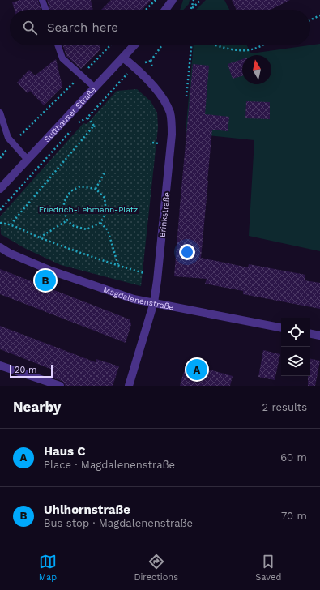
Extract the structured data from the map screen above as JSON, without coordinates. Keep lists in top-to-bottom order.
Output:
{
  "streets": {
    "street": ["Sutthauser Straße", "Brinkstraße", "Magdalenenstraße"]
  },
  "crossings": [
    ["Sutthauser Straße", "Brinkstraße"],
    ["Brinkstraße", "Magdalenenstraße"]
  ],
  "parks": ["Friedrich-Lehmann-Platz"],
  "scale_bar": "20 m",
  "north": "top",
  "page": {
    "search": "Search here",
    "pins": ["B", "A"],
    "scale": "20 m",
    "heading": ["Nearby", "2 results"],
    "list": [
      {
        "mark": "A",
        "name": "Haus C",
        "note": "Place · Magdalenenstraße",
        "value": "60 m"
      },
      {
        "mark": "B",
        "name": "Uhlhornstraße",
        "note": "Bus stop · Magdalenenstraße",
        "value": "70 m"
      }
    ],
    "nav": ["Map", "Directions", "Saved"]
  }
}
